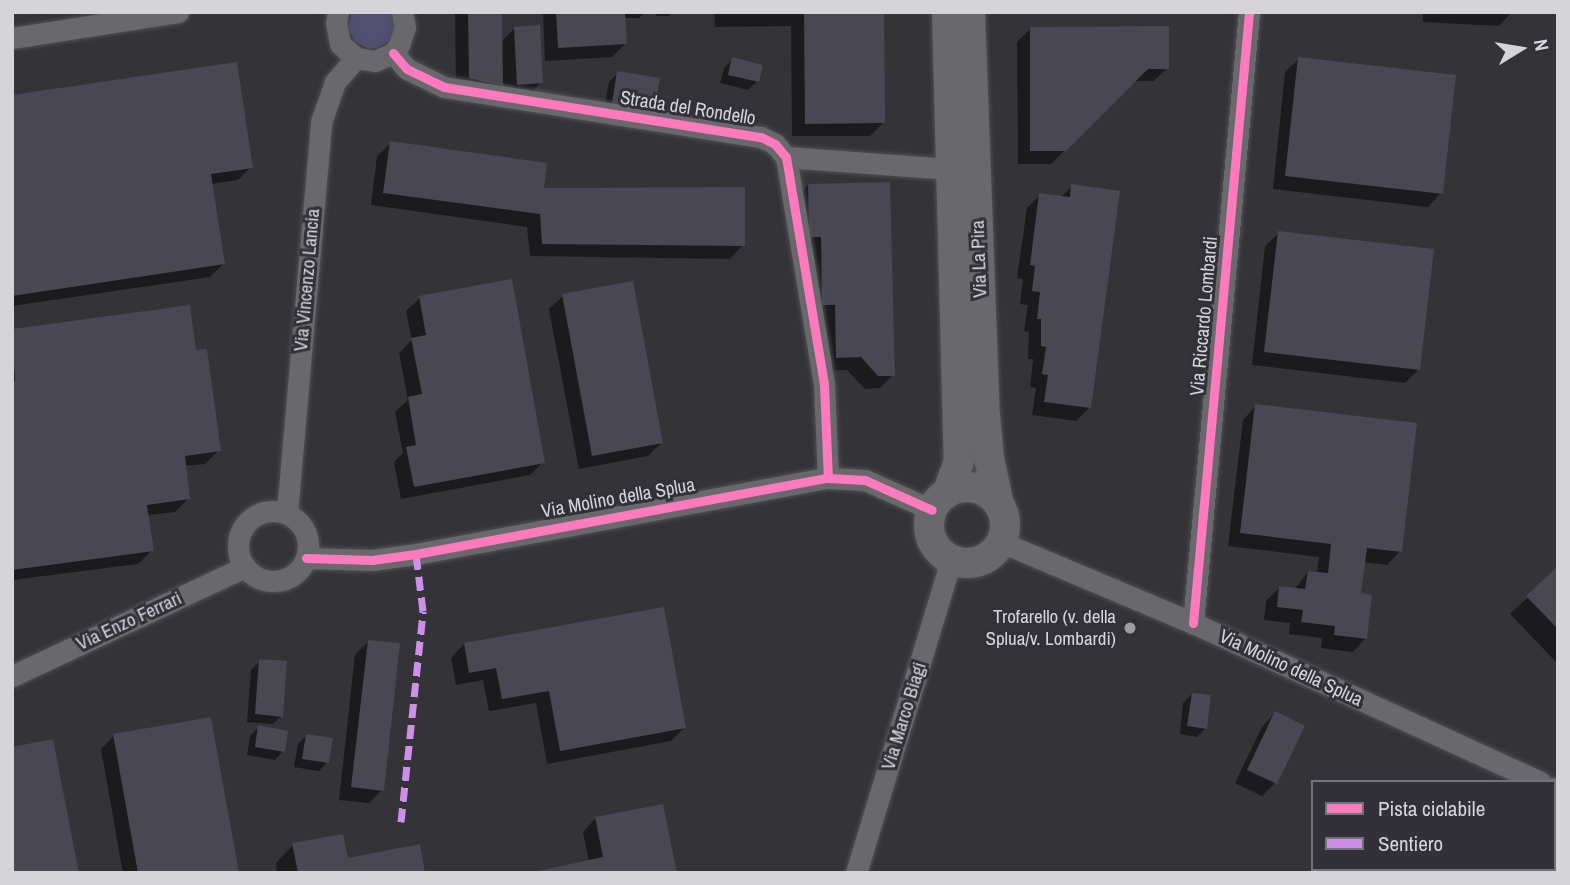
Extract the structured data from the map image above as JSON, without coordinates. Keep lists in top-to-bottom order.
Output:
{
  "streets": {
    "street": [
      "Strada del Rondello",
      "Via La Pira",
      "Via Vincenzo Lancia",
      "Via Riccardo Lombardi",
      "Via Molino della Splua",
      "Via Enzo Ferrari",
      "Via Marco Biagi"
    ]
  },
  "crossings": [
    ["Via La Pira", "Via Molino della Splua"],
    ["Via La Pira", "Via Marco Biagi"],
    ["Via Vincenzo Lancia", "Via Molino della Splua"],
    ["Via Vincenzo Lancia", "Via Enzo Ferrari"],
    ["Via Riccardo Lombardi", "Via Molino della Splua"],
    ["Via Molino della Splua", "Via Enzo Ferrari"],
    ["Via Molino della Splua", "Via Marco Biagi"]
  ],
  "places": ["Trofarello (v. della Splua/v. Lombardi)"],
  "legend": ["Pista ciclabile", "Sentiero"],
  "north": "right"
}
